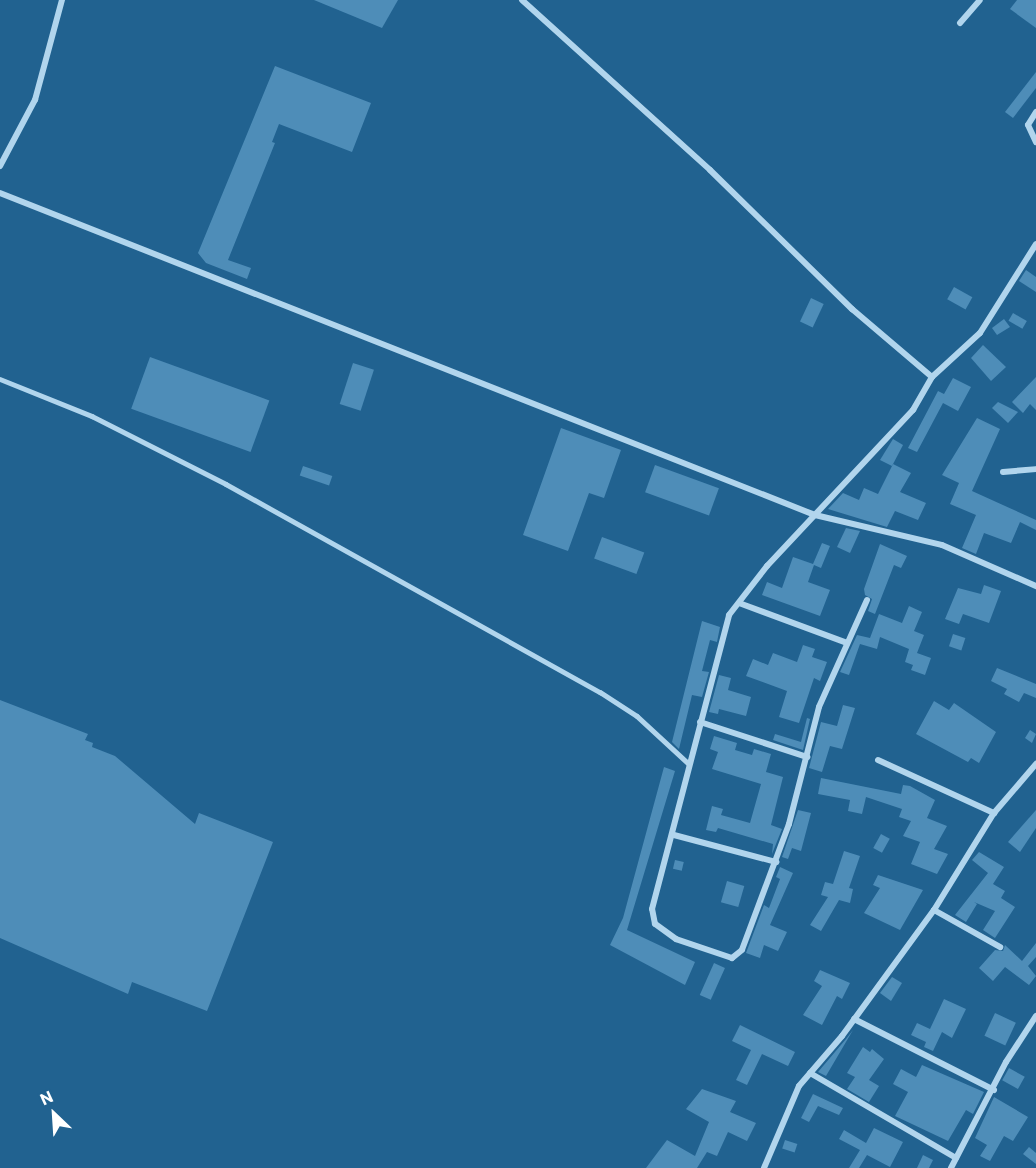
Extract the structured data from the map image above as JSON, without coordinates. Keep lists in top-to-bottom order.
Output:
{
  "north": "top left"
}
